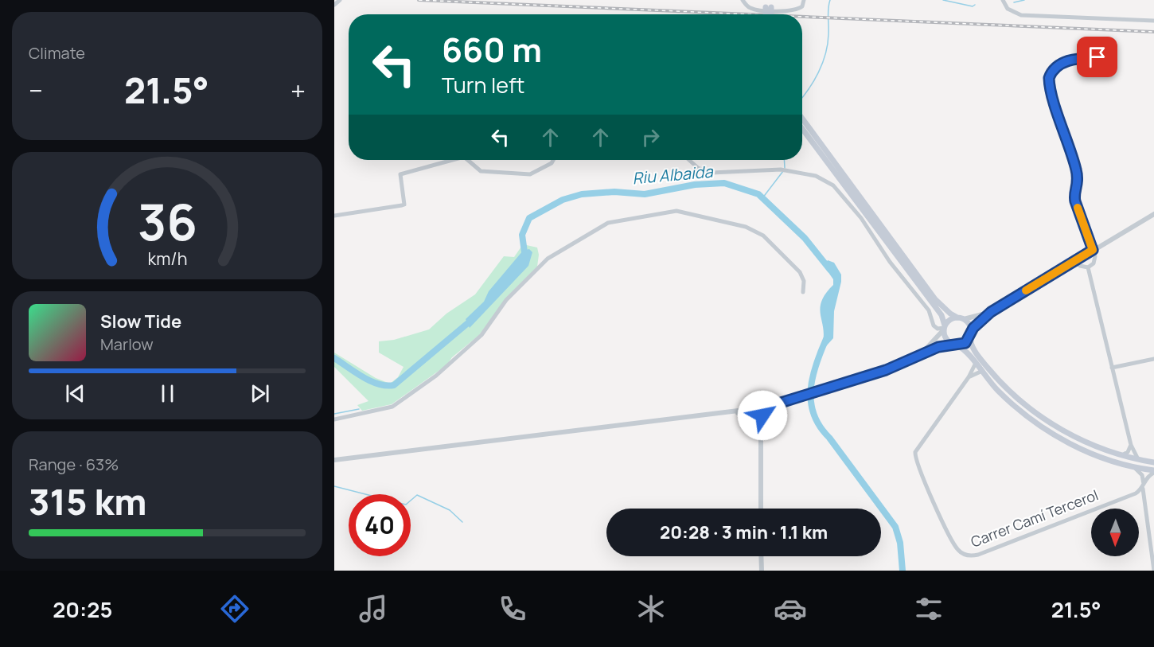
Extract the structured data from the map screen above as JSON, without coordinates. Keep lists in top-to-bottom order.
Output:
{
  "streets": {
    "street": ["Carrer Camí Tercerol"]
  },
  "water": ["Riu Albaida"],
  "north": "bottom",
  "page": {
    "tile": [
      "Climate",
      ["Range · 63%", "315 km"]
    ],
    "turn": ["660 m", "Turn left"],
    "heat": ["−", "21.5°", "+"],
    "song": ["Slow Tide", "Marlow"],
    "limit": "40",
    "trip": "20:28 · 3 min · 1.1 km",
    "tabs": ["20:25", "21.5°"],
    "gauge": ["36", "km/h"]
  }
}
